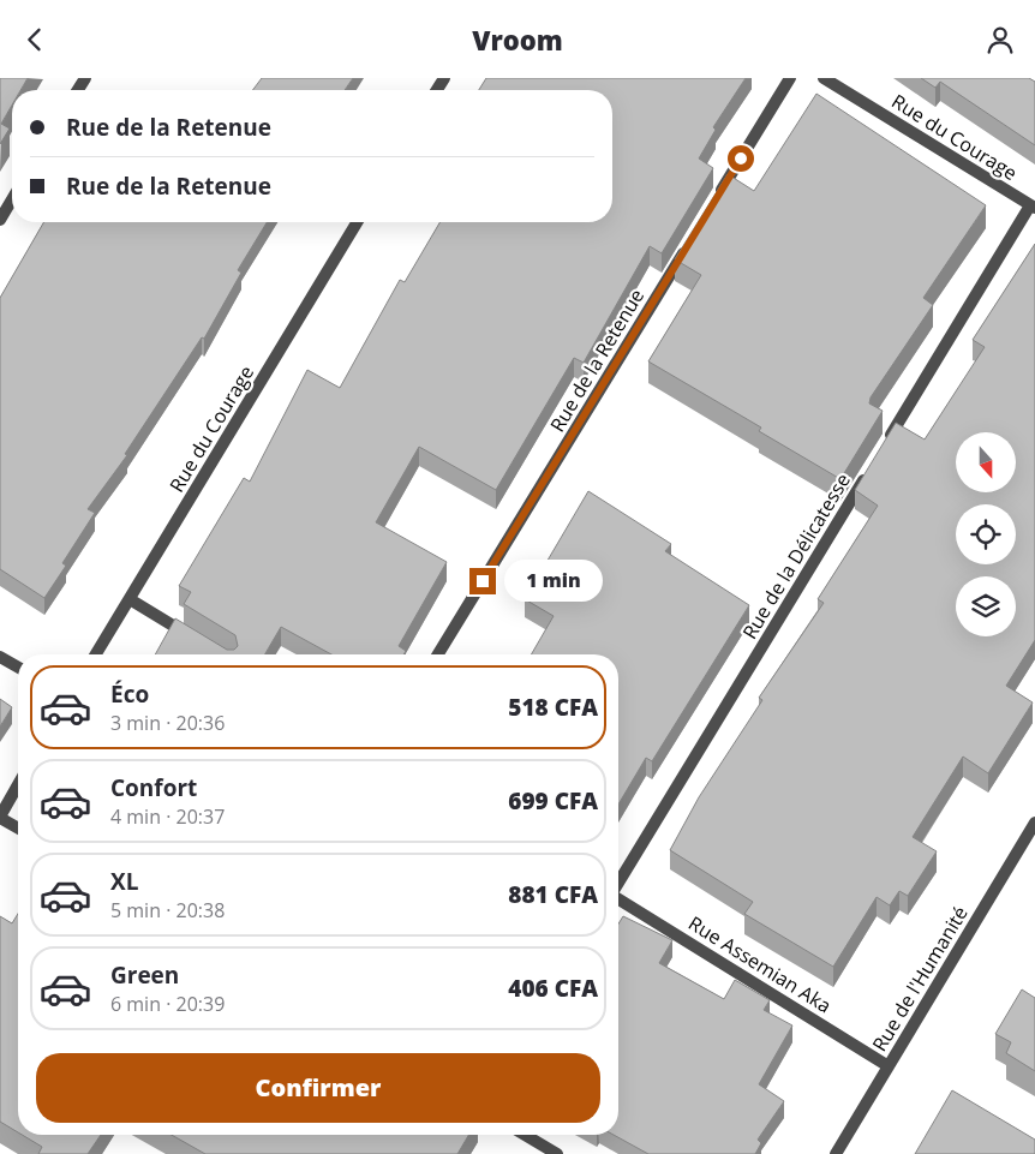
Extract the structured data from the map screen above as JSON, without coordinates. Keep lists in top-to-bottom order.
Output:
{
  "streets": {
    "street": [
      "Rue du Courage",
      "Rue de la Retenue",
      "Rue de la Délicatesse",
      "Rue Assemian Aka",
      "Rue de l'Humanité"
    ]
  },
  "crossings": [
    ["Rue Assemian Aka", "Rue de l'Humanité"]
  ],
  "north": "bottom",
  "page": {
    "header": "Vroom",
    "banner": ["Rue de la Retenue", "Rue de la Retenue"],
    "bubble": "1 min",
    "list": [
      {
        "name": "Éco",
        "note": "3 min · 20:36",
        "value": "518 CFA"
      },
      {
        "name": "Confort",
        "note": "4 min · 20:37",
        "value": "699 CFA"
      },
      {
        "name": "XL",
        "note": "5 min · 20:38",
        "value": "881 CFA"
      },
      {
        "name": "Green",
        "note": "6 min · 20:39",
        "value": "406 CFA"
      }
    ],
    "buttons": "Confirmer"
  }
}
